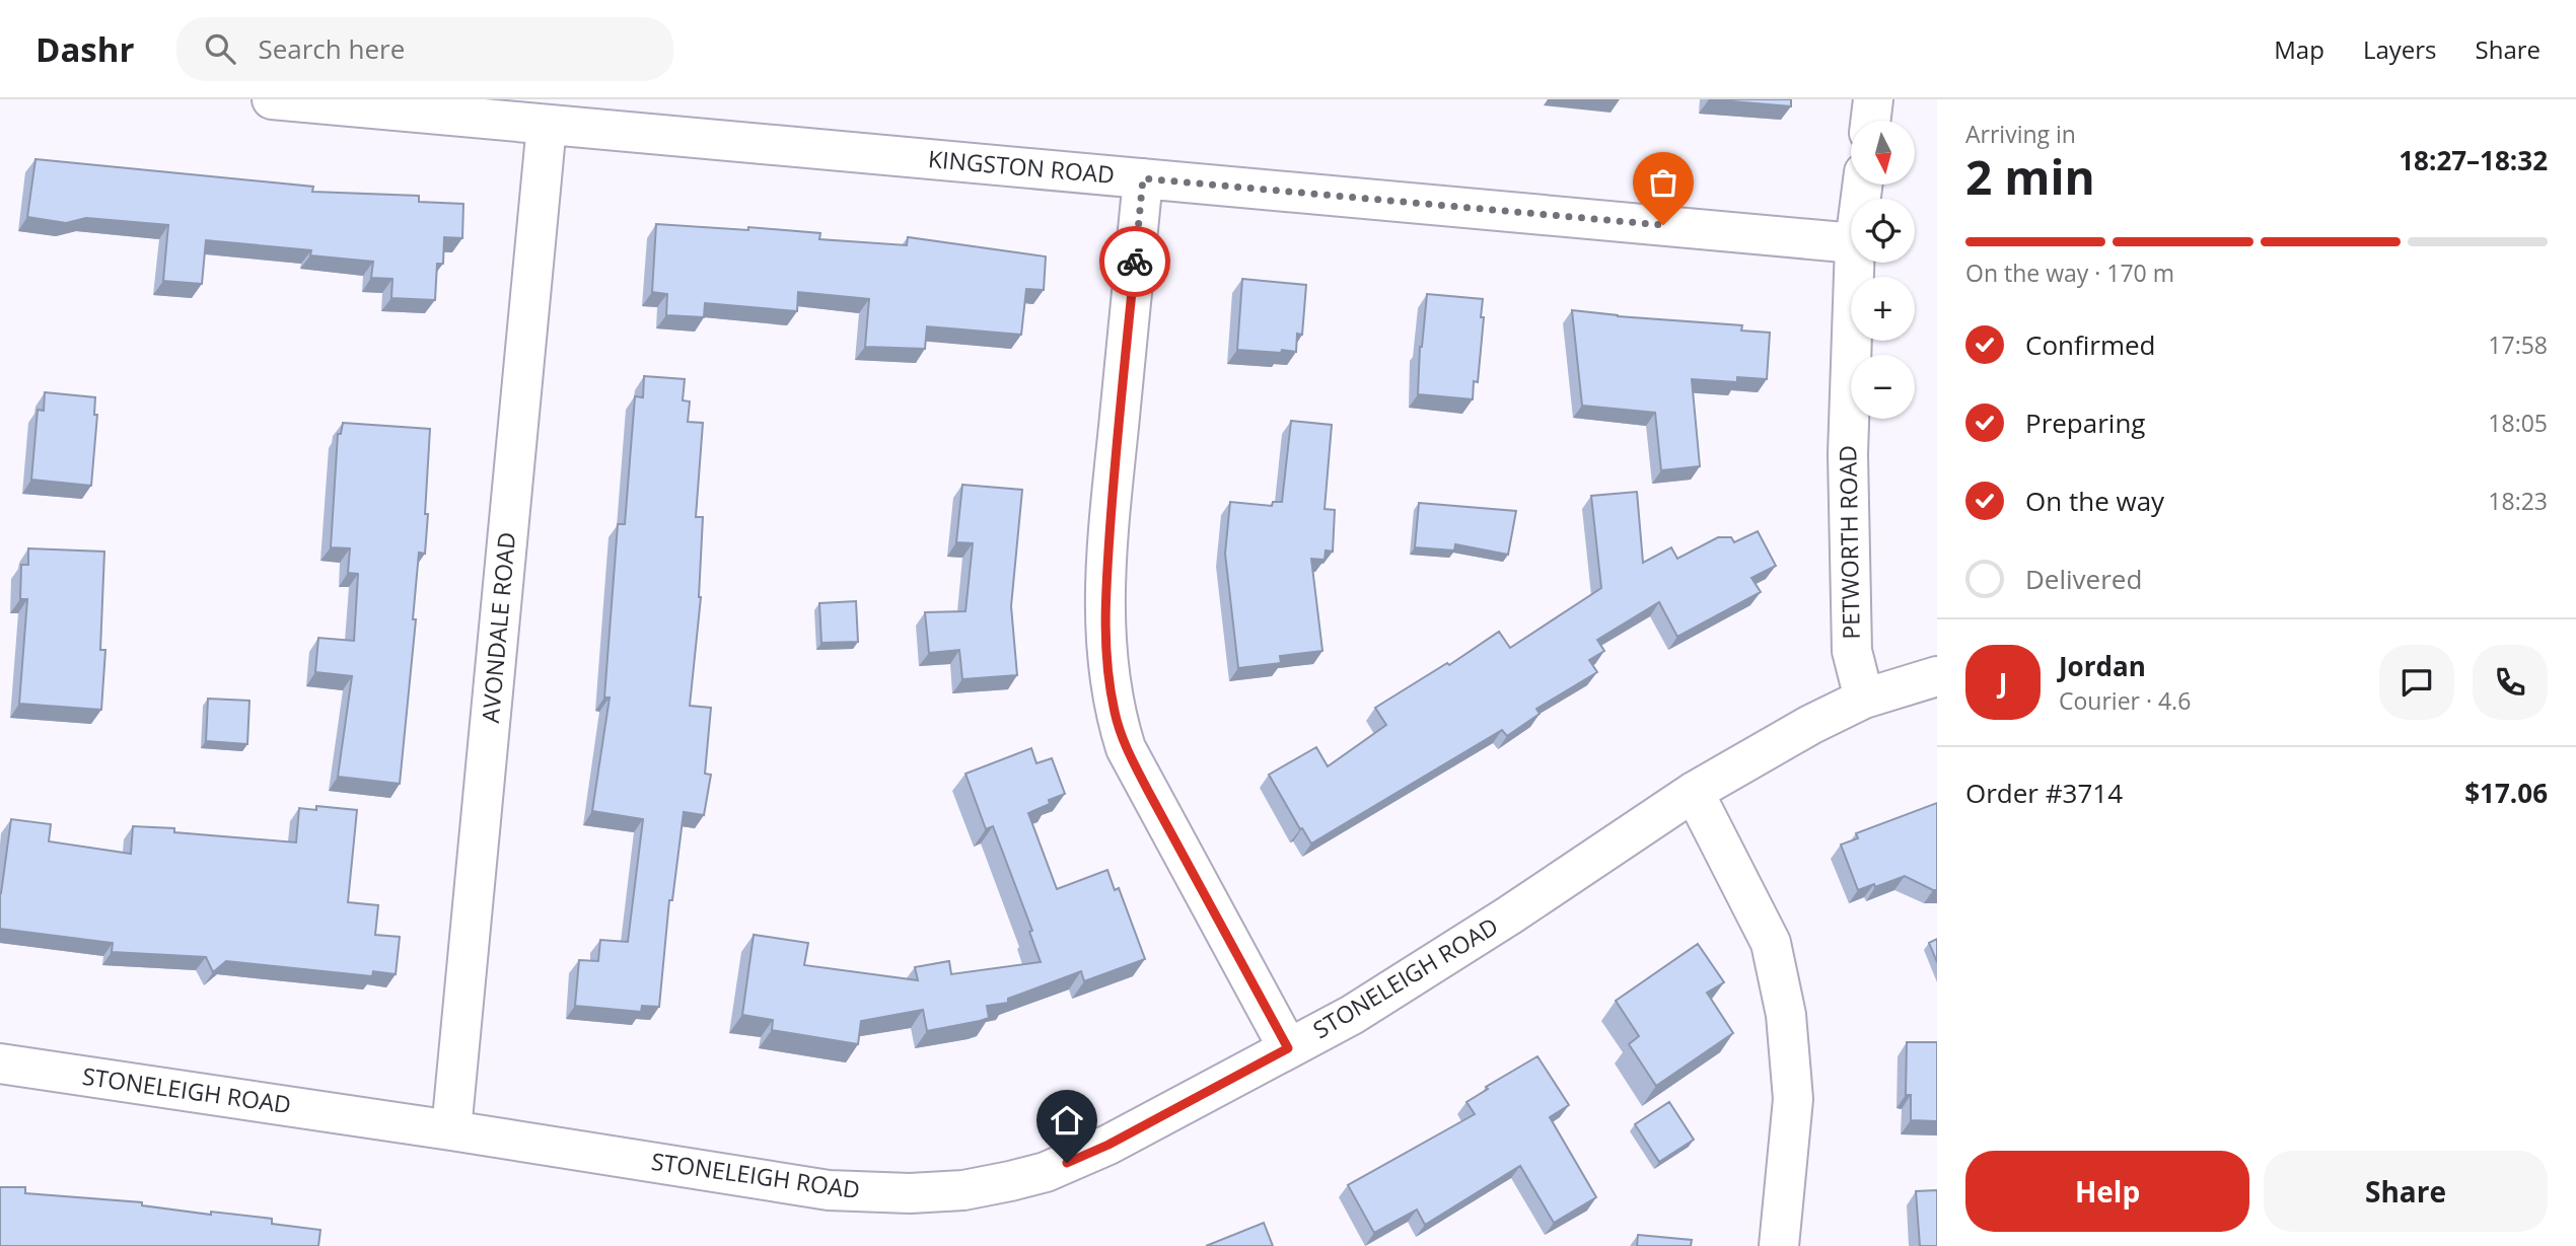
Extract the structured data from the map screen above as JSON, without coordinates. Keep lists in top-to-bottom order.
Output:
{
  "streets": {
    "street": [
      "KINGSTON ROAD",
      "PETWORTH ROAD",
      "AVONDALE ROAD",
      "STONELEIGH ROAD"
    ]
  },
  "crossings": [
    ["KINGSTON ROAD", "AVONDALE ROAD"],
    ["PETWORTH ROAD", "STONELEIGH ROAD"],
    ["AVONDALE ROAD", "STONELEIGH ROAD"]
  ],
  "north": "bottom",
  "page": {
    "header": "Dashr",
    "search": "Search here",
    "nav": ["Map", "Layers", "Share"],
    "heading": ["2 min", "Arriving in", "18:27–18:32"],
    "panel": [
      "Jordan",
      "Courier · 4.6",
      "Order #3714",
      "$17.06"
    ],
    "map_buttons": ["+", "−"],
    "bar": "On the way · 170 m",
    "list": [
      ["Confirmed", "17:58"],
      ["Preparing", "18:05"],
      ["On the way", "18:23"],
      "Delivered"
    ],
    "round": "J",
    "buttons": ["Help", "Share"]
  }
}
